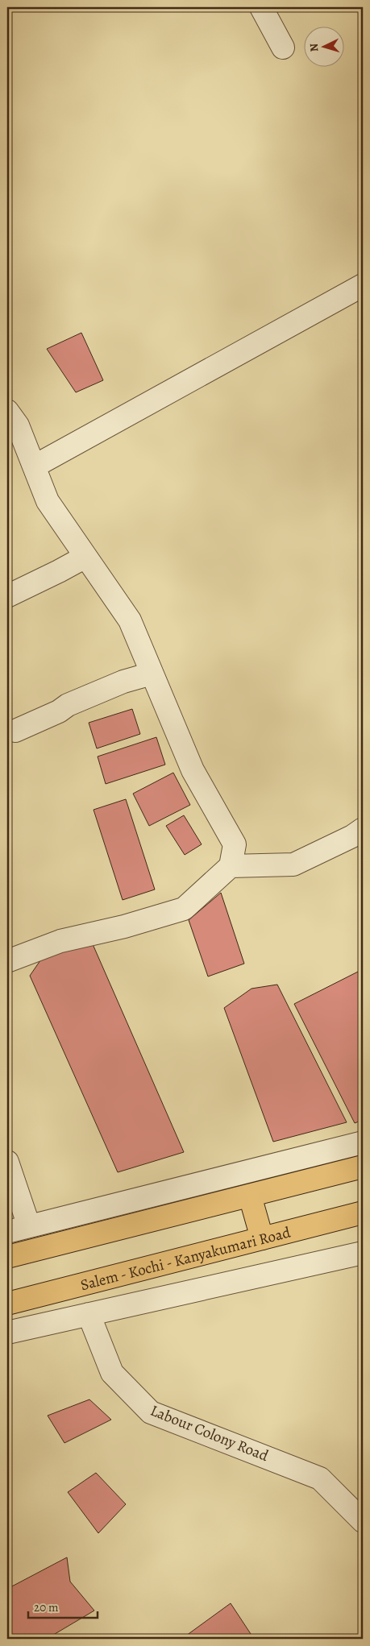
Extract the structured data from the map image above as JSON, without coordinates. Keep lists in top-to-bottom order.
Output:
{
  "streets": {
    "highway": ["Salem - Kochi - Kanyakumari Road"],
    "street": ["Labour Colony Road"]
  },
  "scale_bar": "20 m",
  "north": "left"
}
